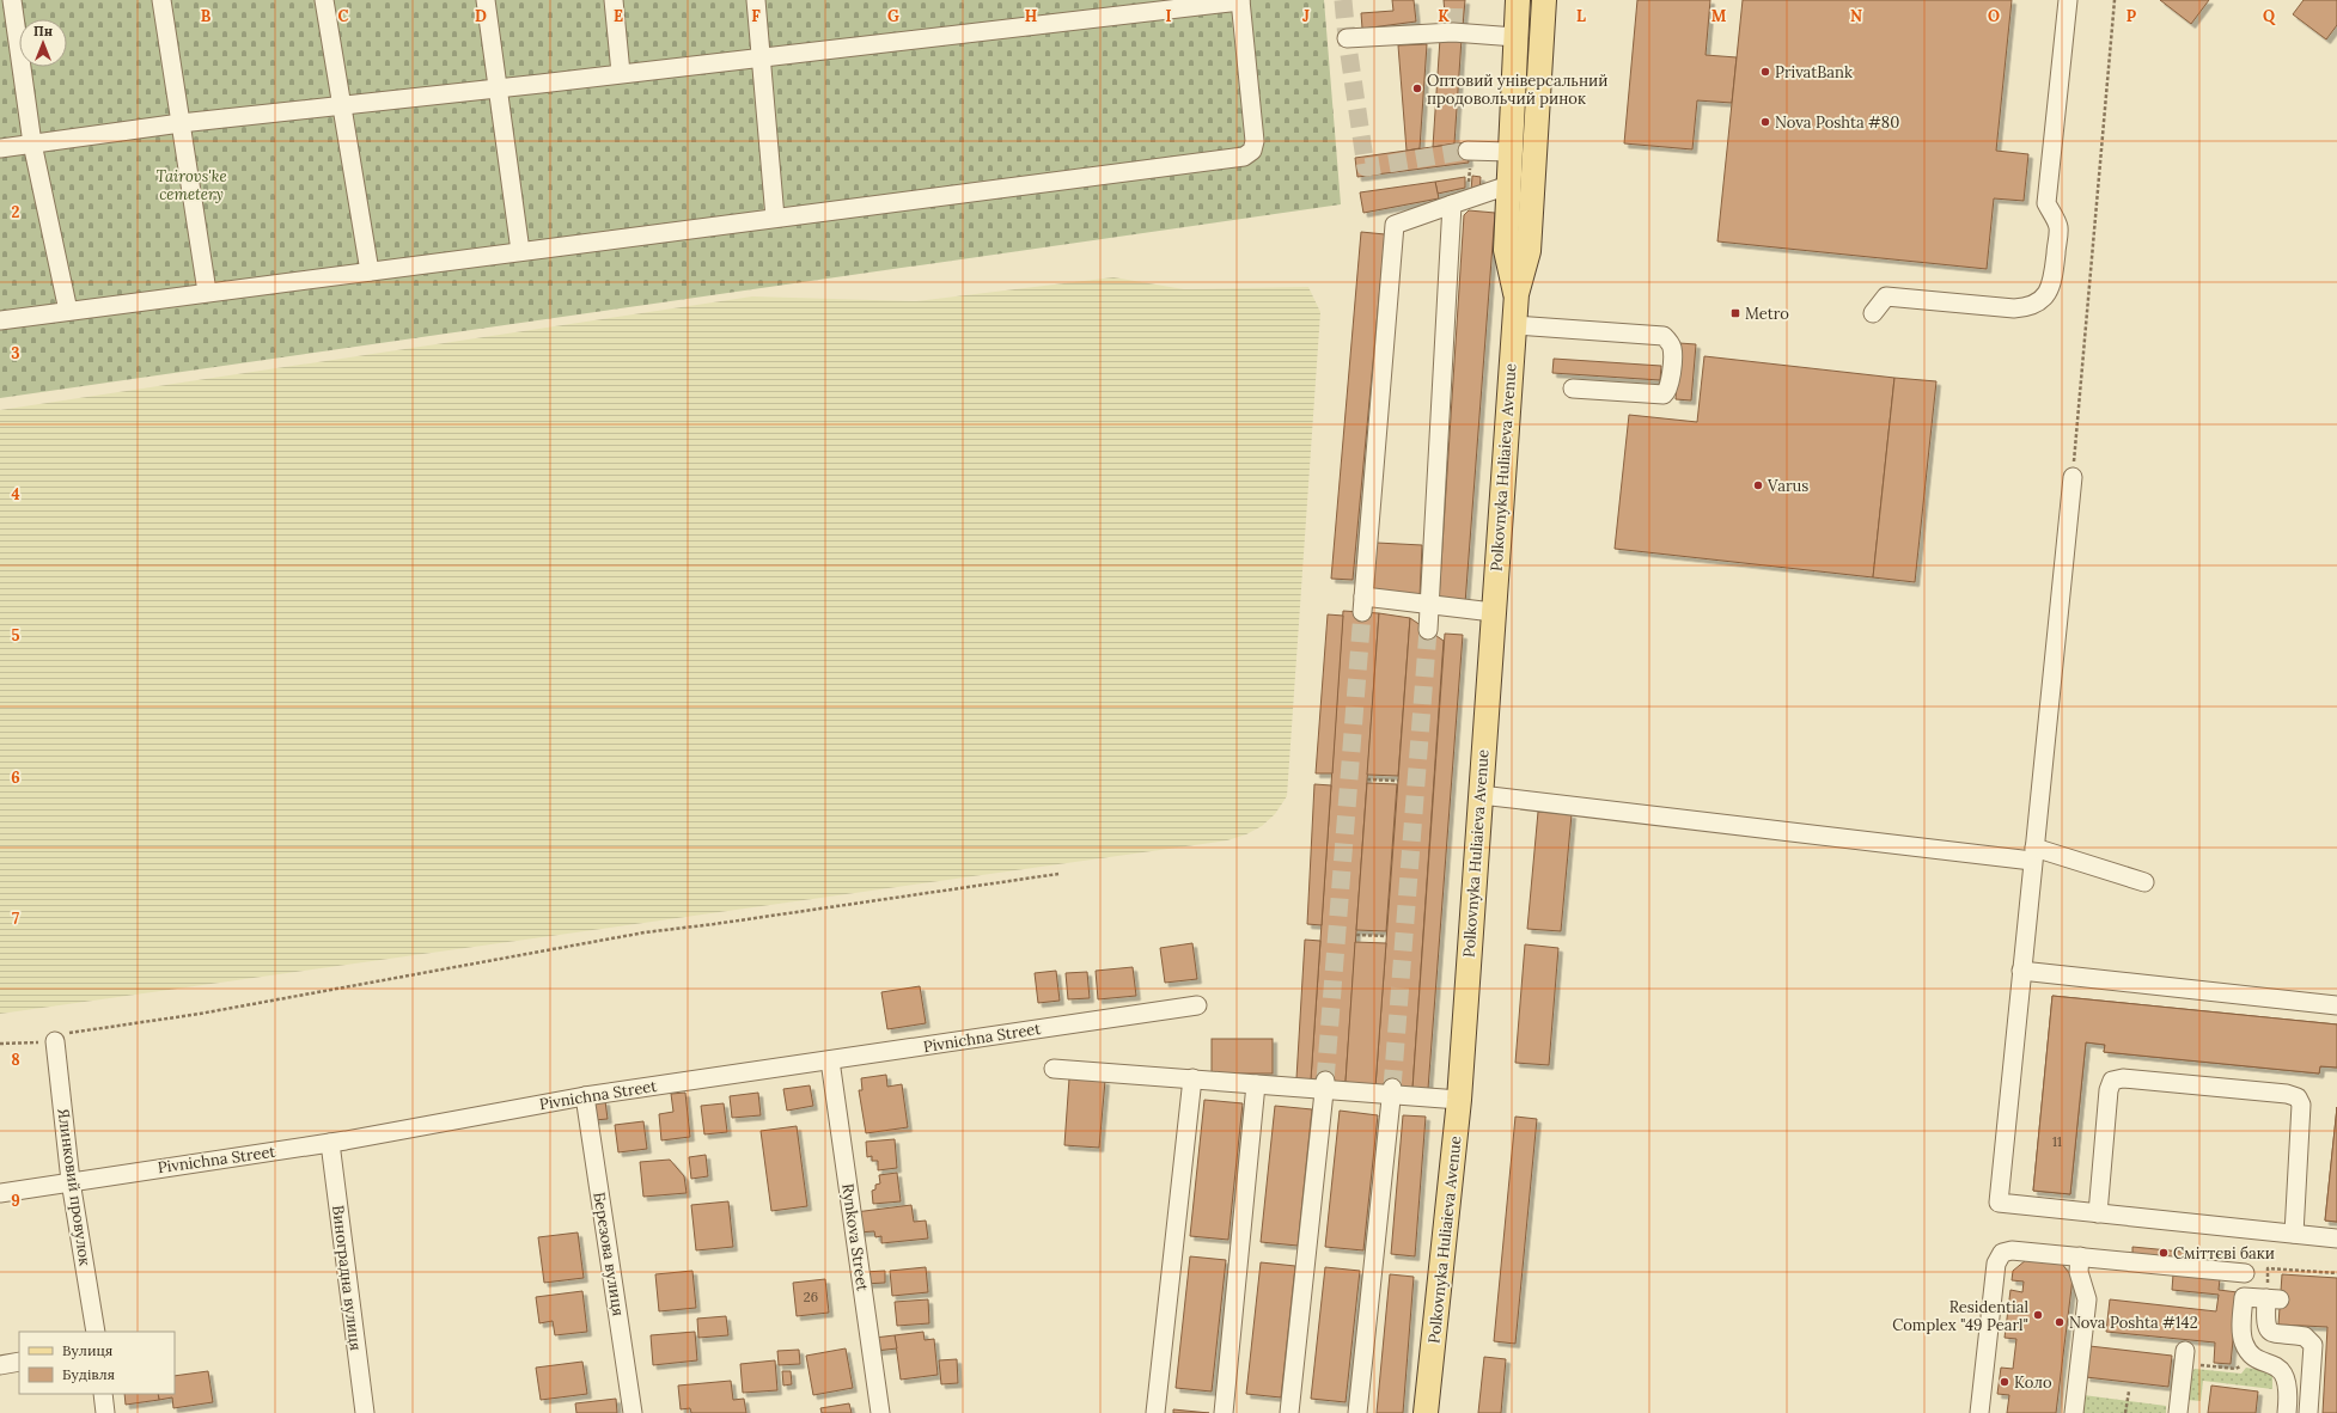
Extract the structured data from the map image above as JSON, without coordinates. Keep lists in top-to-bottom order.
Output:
{
  "streets": {
    "main road": ["Polkovnyka Huliaieva Avenue"],
    "street": [
      "Pivnichna Street",
      "Ялинковий провулок",
      "Rynkova Street",
      "Березова вулиця",
      "Виноградна вулиця"
    ]
  },
  "crossings": [
    ["Pivnichna Street", "Ялинковий провулок"],
    ["Pivnichna Street", "Rynkova Street"],
    ["Pivnichna Street", "Березова вулиця"],
    ["Pivnichna Street", "Виноградна вулиця"]
  ],
  "parks": ["Tairovs'ke cemetery"],
  "places": {
    "other": [
      "PrivatBank",
      "Оптовий універсальний продовольчий ринок",
      "Nova Poshta #80",
      "Varus",
      "Сміттєві баки",
      "Residential Complex \"49 Pearl\"",
      "Nova Poshta #142",
      "Коло"
    ],
    "transit": ["Metro"]
  },
  "house_numbers": ["11", "26"],
  "legend": ["Вулиця", "Будівля"],
  "north": "top",
  "grid": {
    "columns": [
      "B",
      "C",
      "D",
      "E",
      "F",
      "G",
      "H",
      "I",
      "J",
      "K",
      "L",
      "M",
      "N",
      "O",
      "P",
      "Q"
    ],
    "rows": [
      "2",
      "3",
      "4",
      "5",
      "6",
      "7",
      "8",
      "9"
    ]
  }
}
